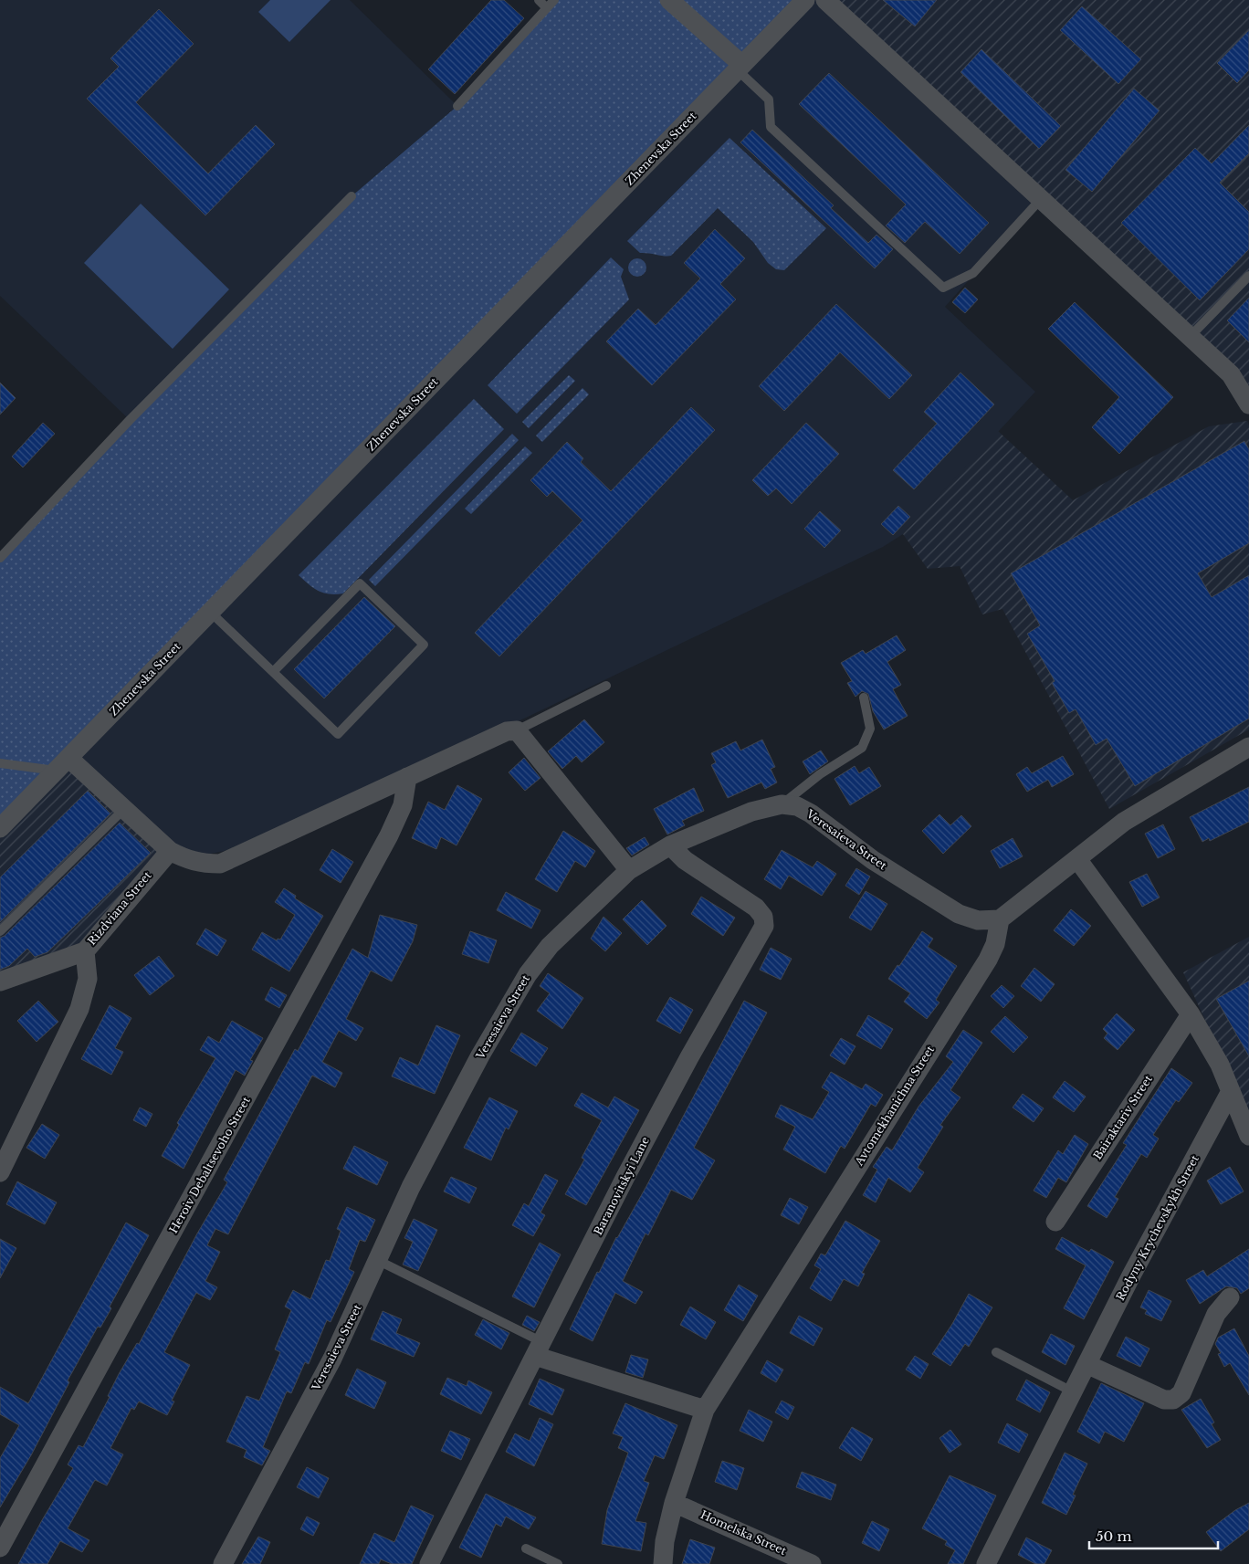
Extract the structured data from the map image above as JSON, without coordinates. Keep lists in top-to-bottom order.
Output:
{
  "streets": {
    "street": [
      "Zhenevska Street",
      "Veresaieva Street",
      "Rizdviana Street",
      "Avtomekhanichna Street",
      "Bairaktariv Street",
      "Heroiv Debaltsevoho Street",
      "Baranovitskyi Lane",
      "Rodyny Krychevskykh Street",
      "Homelska Street"
    ]
  },
  "crossings": [
    ["Veresaieva Street", "Avtomekhanichna Street"],
    ["Veresaieva Street", "Baranovitskyi Lane"],
    ["Avtomekhanichna Street", "Homelska Street"]
  ],
  "scale_bar": "50 m"
}
